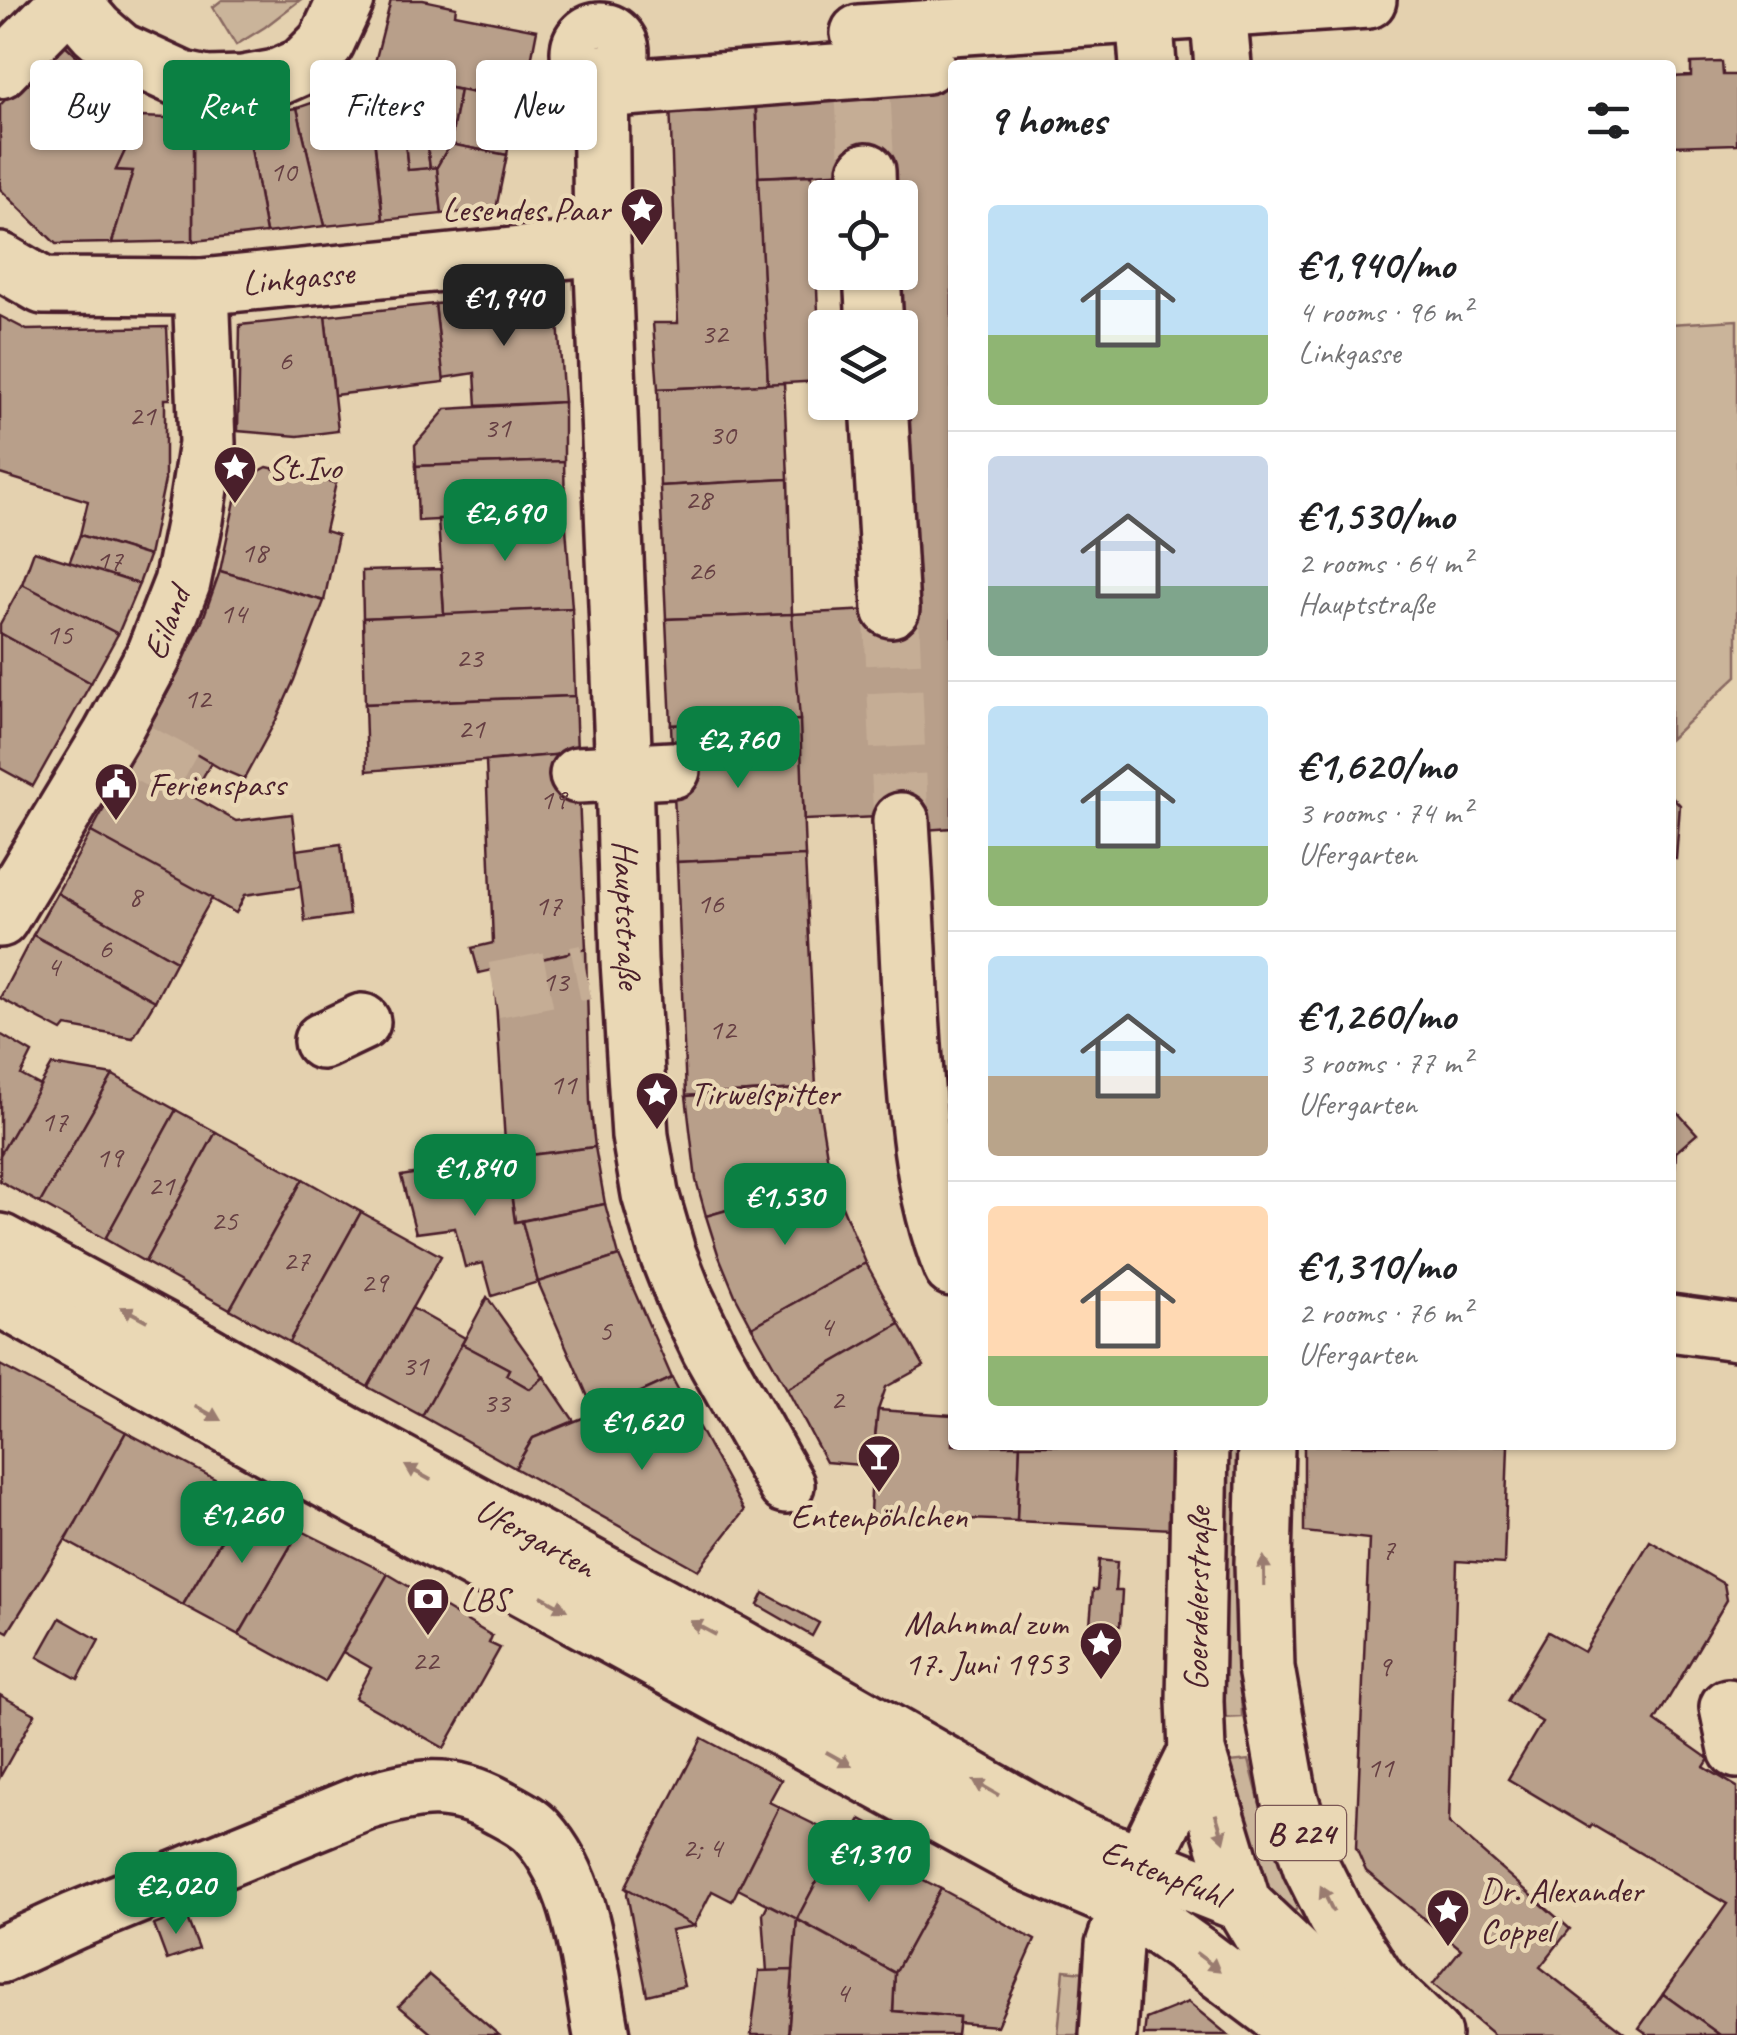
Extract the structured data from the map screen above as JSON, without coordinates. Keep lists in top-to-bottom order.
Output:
{
  "streets": {
    "street": [
      "Linkgasse",
      "Eiland",
      "Hauptstraße",
      "Ufergarten",
      "Goerdelerstraße",
      "B 224",
      "Entenpfuhl"
    ]
  },
  "crossings": [
    ["Linkgasse", "Eiland"],
    ["Linkgasse", "Hauptstraße"],
    ["Ufergarten", "Entenpfuhl"],
    ["Goerdelerstraße", "B 224"],
    ["Goerdelerstraße", "Entenpfuhl"]
  ],
  "one_way": ["Entenpfuhl"],
  "places": {
    "place": [
      "Lesendes Paar",
      "St.Ivo",
      "Tirwelspitter",
      "Mahnmal zum 17. Juni 1953",
      "Dr. Alexander Coppel"
    ],
    "public building": ["Ferienspass"],
    "bar": ["Entenpöhlchen"],
    "bank": ["LBS"]
  },
  "house_numbers": [
    "10",
    "32",
    "6",
    "21",
    "31",
    "30",
    "28",
    "18",
    "17",
    "26",
    "14",
    "15",
    "23",
    "12",
    "21",
    "19",
    "8",
    "16",
    "17",
    "6",
    "4",
    "13",
    "12",
    "11",
    "17",
    "19",
    "21",
    "25",
    "27",
    "29",
    "4",
    "5",
    "31",
    "2",
    "33",
    "7",
    "22",
    "9",
    "11",
    "2; 4",
    "4"
  ],
  "page": {
    "chip": [
      "Buy",
      "Rent",
      "Filters",
      "New"
    ],
    "heading": "9 homes",
    "list": [
      {
        "name": "€1,940/mo",
        "note": "4 rooms · 96 m² · Linkgasse"
      },
      {
        "name": "€1,530/mo",
        "note": "2 rooms · 64 m² · Hauptstraße"
      },
      {
        "name": "€1,620/mo",
        "note": "3 rooms · 74 m² · Ufergarten"
      },
      {
        "name": "€1,260/mo",
        "note": "3 rooms · 77 m² · Ufergarten"
      },
      {
        "name": "€1,310/mo",
        "note": "2 rooms · 76 m² · Ufergarten"
      }
    ],
    "price": [
      "€1,940",
      "€2,690",
      "€2,760",
      "€1,840",
      "€1,530",
      "€1,620",
      "€1,260",
      "€1,310",
      "€2,020"
    ]
  }
}
